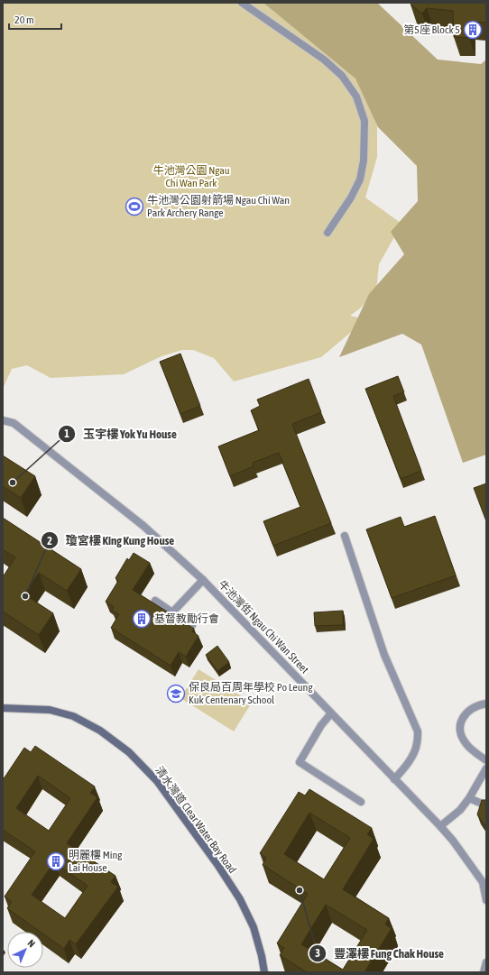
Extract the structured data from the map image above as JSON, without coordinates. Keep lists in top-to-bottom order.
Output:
{
  "streets": {
    "main road": ["清水灣道 Clear Water Bay Road"],
    "street": ["牛池灣街 Ngau Chi Wan Street"]
  },
  "parks": ["牛池灣公園 Ngau Chi Wan Park"],
  "places": {
    "building": ["第5座 Block 5", "基督教勵行會", "明麗樓 Ming Lai House"],
    "sports": ["牛池灣公園射箭場 Ngau Chi Wan Park Archery Range"],
    "other": ["玉宇樓 Yok Yu House", "瓊宮樓 King Kung House", "豐澤樓 Fung Chak House"],
    "school or university": ["保良局百周年學校 Po Leung Kuk Centenary School"]
  },
  "scale_bar": "20 m",
  "north": "top right"
}
